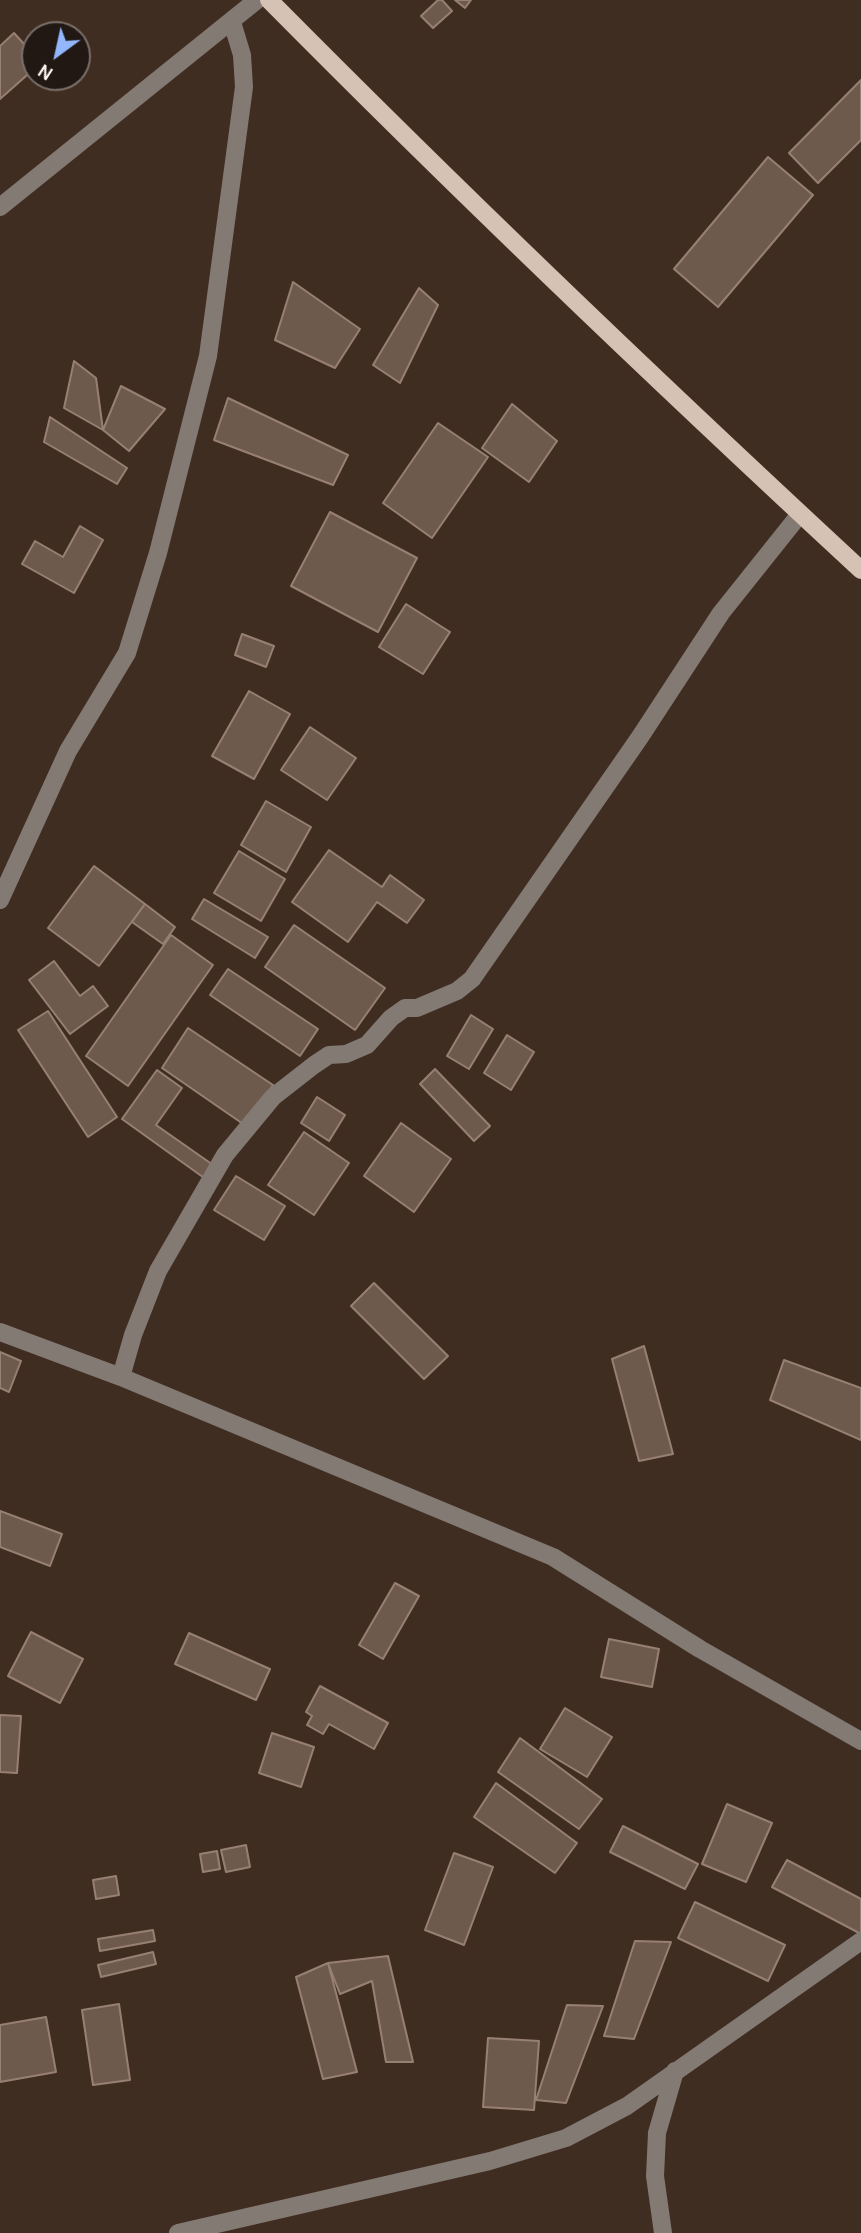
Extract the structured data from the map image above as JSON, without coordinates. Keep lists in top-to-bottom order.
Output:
{
  "north": "bottom left"
}
